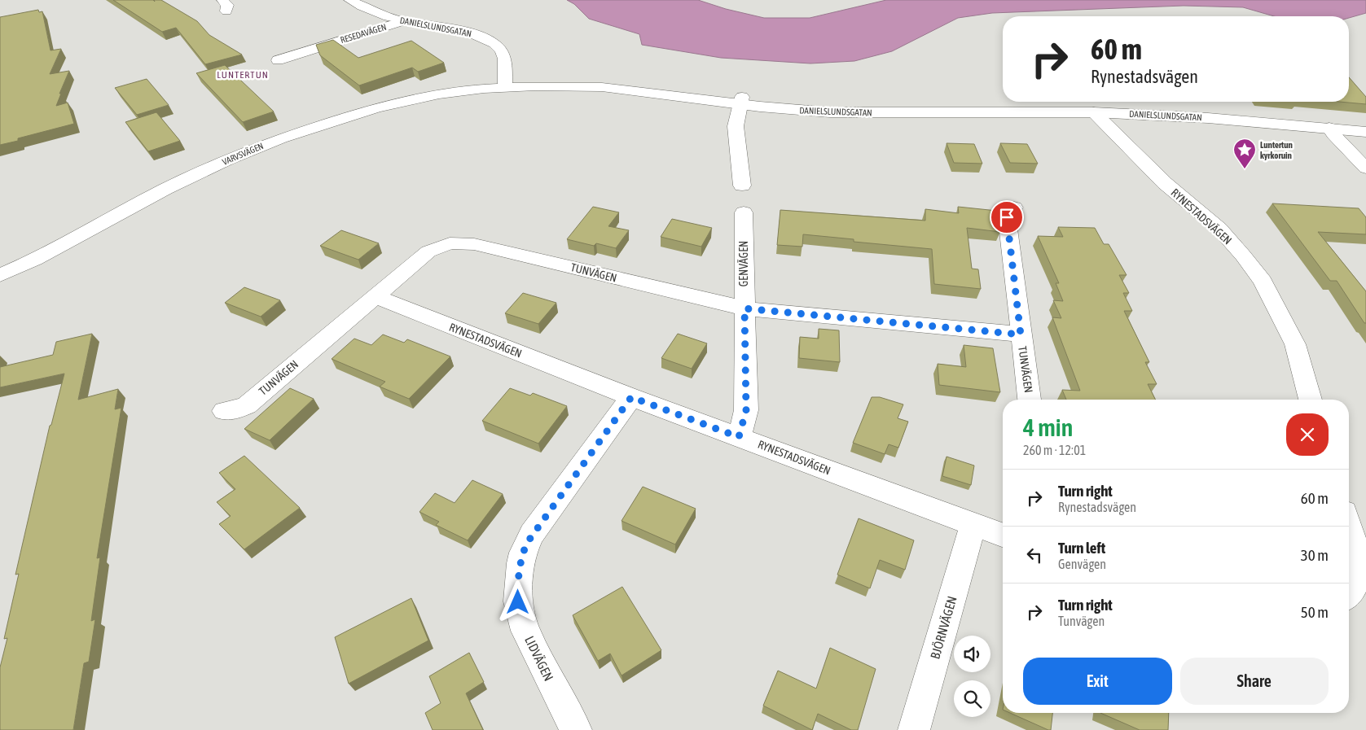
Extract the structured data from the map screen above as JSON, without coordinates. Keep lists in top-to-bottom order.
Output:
{
  "streets": {
    "street": [
      "DANIELSLUNDSGATAN",
      "RESEDAVÄGEN",
      "VARVSVÄGEN",
      "RYNESTADSVÄGEN",
      "GENVÄGEN",
      "TUNVÄGEN",
      "BJÖRNVÄGEN",
      "LIDVÄGEN"
    ]
  },
  "crossings": [
    ["DANIELSLUNDSGATAN", "RESEDAVÄGEN"],
    ["DANIELSLUNDSGATAN", "VARVSVÄGEN"],
    ["DANIELSLUNDSGATAN", "RYNESTADSVÄGEN"],
    ["RYNESTADSVÄGEN", "GENVÄGEN"],
    ["RYNESTADSVÄGEN", "TUNVÄGEN"],
    ["RYNESTADSVÄGEN", "BJÖRNVÄGEN"],
    ["RYNESTADSVÄGEN", "LIDVÄGEN"],
    ["GENVÄGEN", "TUNVÄGEN"]
  ],
  "districts": ["LUNTERTUN"],
  "places": {
    "place": ["Luntertun kyrkoruin"]
  },
  "page": {
    "turn": ["60 m", "Rynestadsvägen"],
    "heading": ["4 min", "260 m · 12:01"],
    "list": [
      {
        "name": "Turn right",
        "note": "Rynestadsvägen",
        "value": "60 m"
      },
      {
        "name": "Turn left",
        "note": "Genvägen",
        "value": "30 m"
      },
      {
        "name": "Turn right",
        "note": "Tunvägen",
        "value": "50 m"
      }
    ],
    "buttons": ["Exit", "Share"]
  }
}
